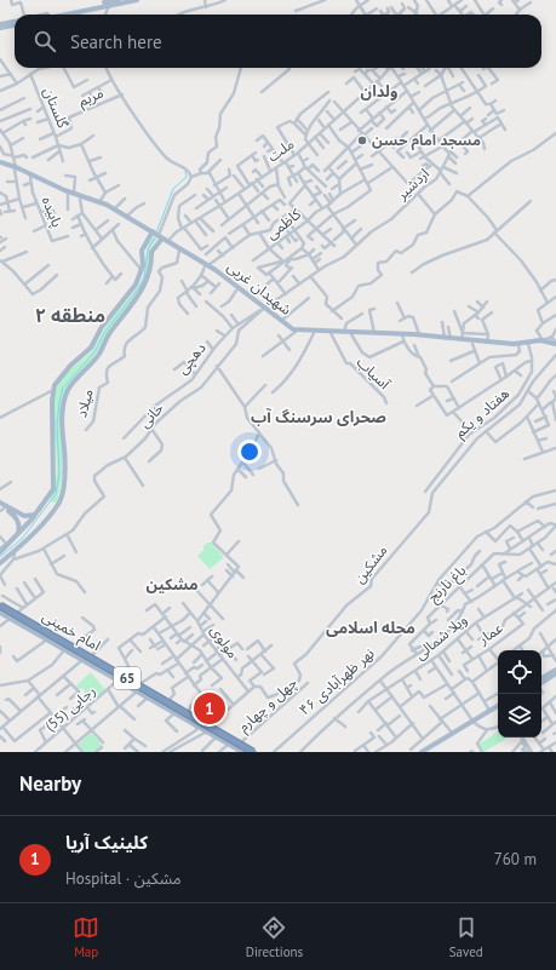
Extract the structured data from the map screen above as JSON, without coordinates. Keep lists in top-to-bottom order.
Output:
{
  "streets": {
    "highway": ["65"],
    "main road": ["شهیدان غربی", "امام خمینی"],
    "street": [
      "مریم",
      "گلستان",
      "ملت",
      "اردشیر",
      "پابیده",
      "کاظمی",
      "دهچی",
      "آسیاب",
      "میلاد",
      "هفتاد و یکم",
      "خانی",
      "مشکین",
      "باغ نارنج",
      "عمار",
      "ویلا شمالی",
      "مولوی",
      "نهر ظهرآبادی ۴۶",
      "چهل و چهارم",
      "رجایی (55)"
    ]
  },
  "crossings": [
    ["مریم", "گلستان"],
    ["ملت", "شهیدان غربی"],
    ["اردشیر", "شهیدان غربی"],
    ["اردشیر", "دهچی"],
    ["اردشیر", "خانی"],
    ["پابیده", "شهیدان غربی"],
    ["شهیدان غربی", "دهچی"],
    ["شهیدان غربی", "آسیاب"],
    ["شهیدان غربی", "میلاد"],
    ["شهیدان غربی", "هفتاد و یکم"],
    ["شهیدان غربی", "خانی"],
    ["دهچی", "خانی"],
    ["امام خمینی", "65"],
    ["امام خمینی", "چهل و چهارم"],
    ["امام خمینی", "رجایی (55)"]
  ],
  "districts": [
    "ولدان",
    "منطقه ۲",
    "صحرای سرسنگ آب",
    "مشکین",
    "محله اسلامی"
  ],
  "places": ["مسجد امام حسن"],
  "page": {
    "search": "Search here",
    "pins": "1",
    "heading": "Nearby",
    "list": [
      {
        "mark": "1",
        "name": "کلینیک آریا",
        "note": "Hospital · مشکین",
        "value": "760 m"
      }
    ],
    "nav": ["Map", "Directions", "Saved"]
  }
}
